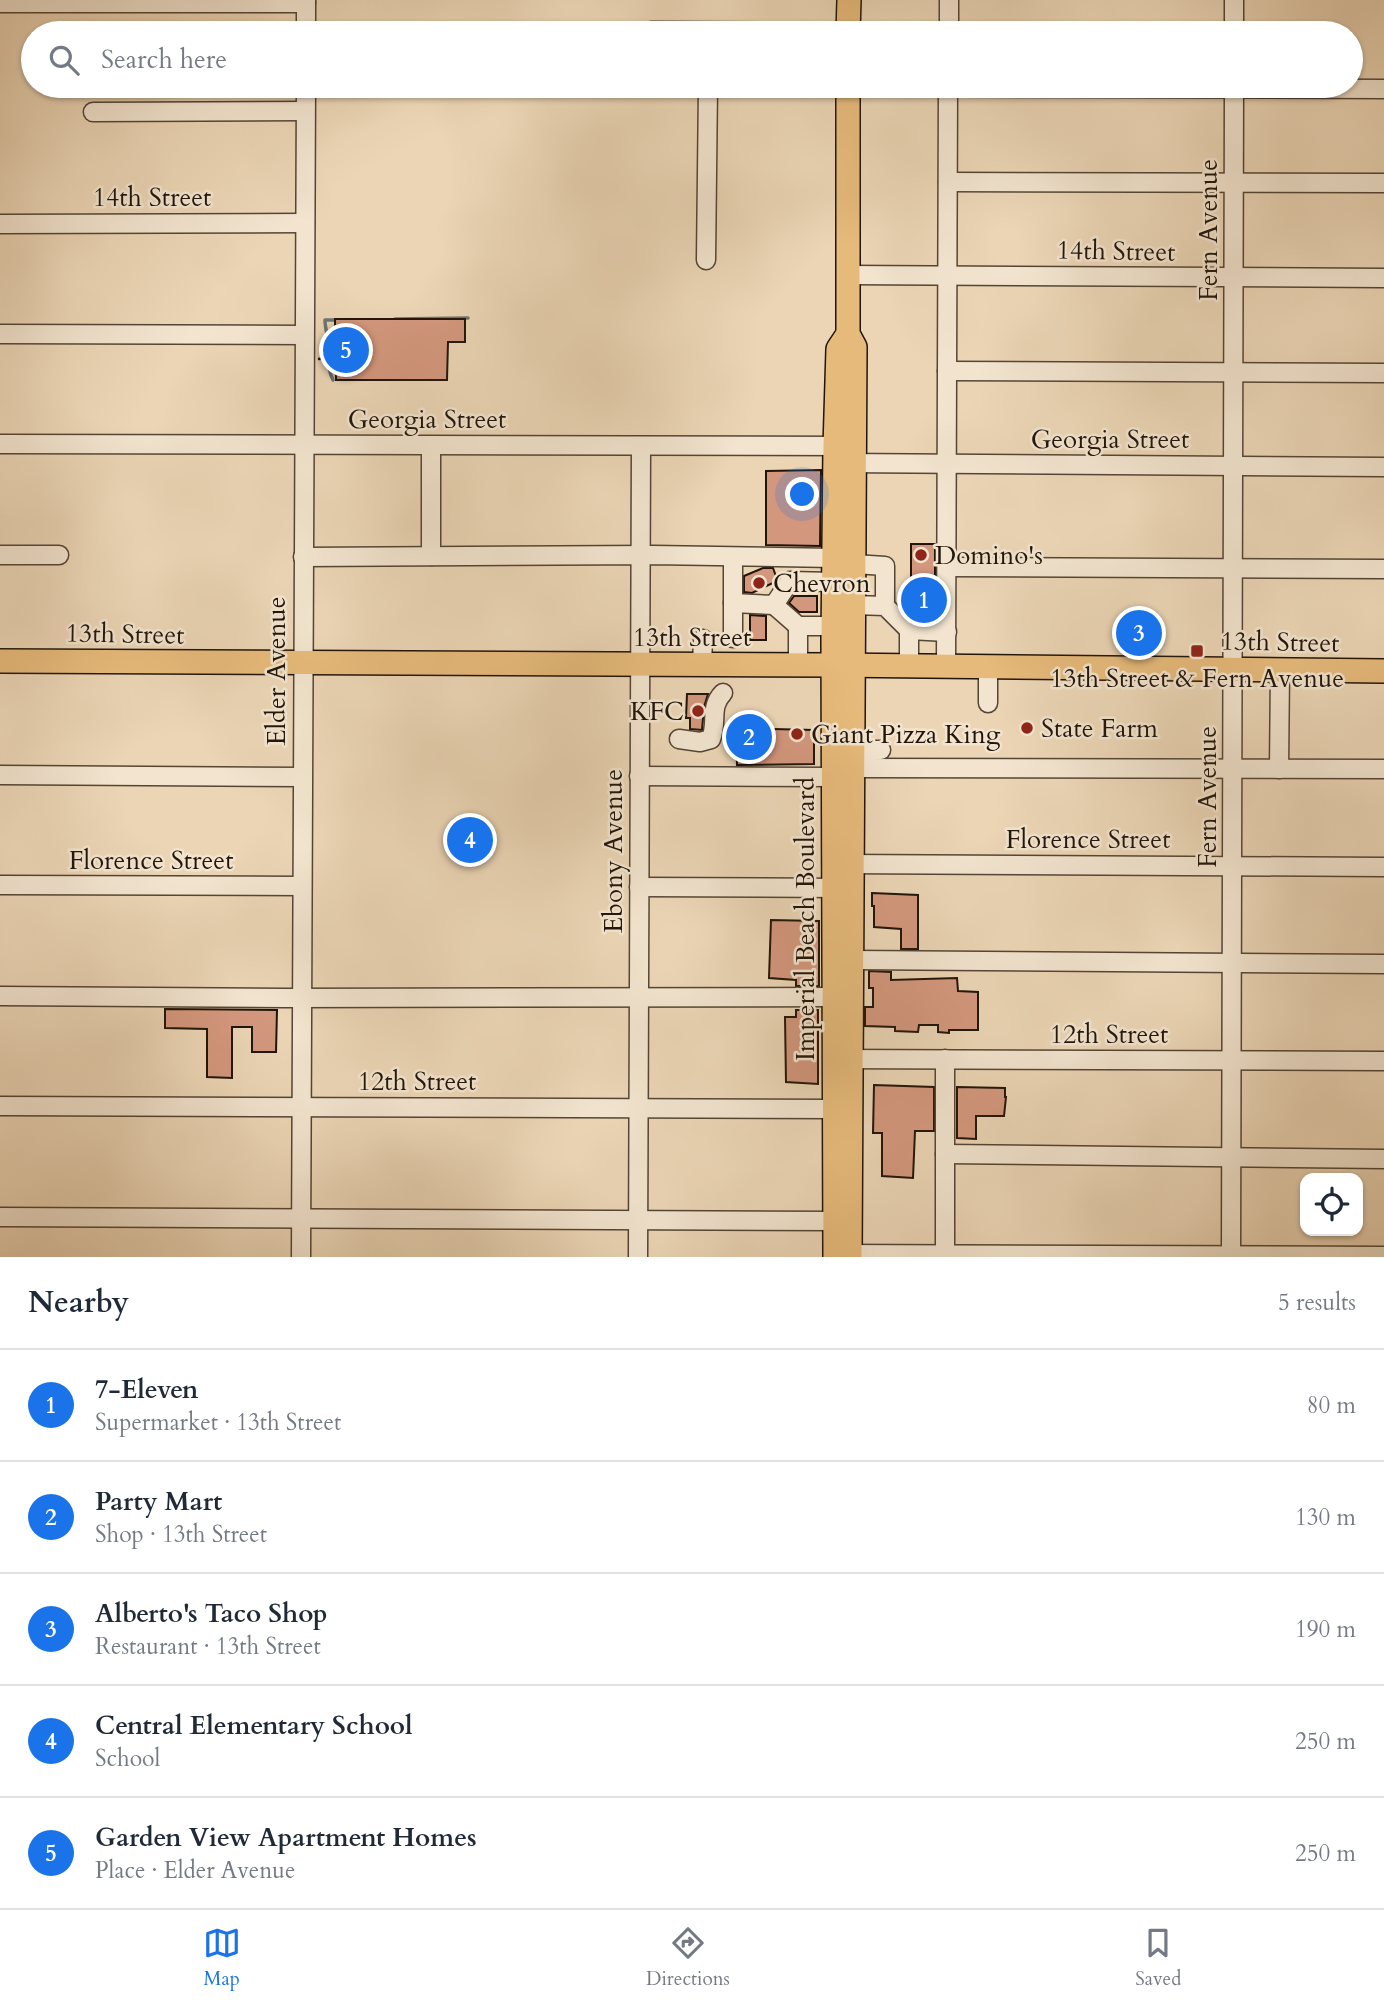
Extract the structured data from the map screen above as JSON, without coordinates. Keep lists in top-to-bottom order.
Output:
{
  "streets": {
    "main road": ["13th Street", "Imperial Beach Boulevard"],
    "street": [
      "14th Street",
      "Fern Avenue",
      "Georgia Street",
      "Elder Avenue",
      "Florence Street",
      "Ebony Avenue",
      "12th Street"
    ]
  },
  "crossings": [
    ["14th Street", "Fern Avenue"],
    ["14th Street", "Elder Avenue"],
    ["14th Street", "Imperial Beach Boulevard"],
    ["Fern Avenue", "Georgia Street"],
    ["Fern Avenue", "13th Street"],
    ["Fern Avenue", "Florence Street"],
    ["Fern Avenue", "12th Street"],
    ["Georgia Street", "Elder Avenue"],
    ["Georgia Street", "Ebony Avenue"],
    ["Georgia Street", "Imperial Beach Boulevard"],
    ["13th Street", "Elder Avenue"],
    ["13th Street", "Ebony Avenue"],
    ["13th Street", "Imperial Beach Boulevard"],
    ["Elder Avenue", "Florence Street"],
    ["Elder Avenue", "12th Street"],
    ["Florence Street", "Imperial Beach Boulevard"],
    ["Ebony Avenue", "12th Street"],
    ["Imperial Beach Boulevard", "12th Street"]
  ],
  "places": {
    "other": [
      "Domino's",
      "Chevron",
      "KFC",
      "State Farm",
      "Giant Pizza King"
    ],
    "transit": ["13th Street & Fern Avenue"]
  },
  "page": {
    "search": "Search here",
    "pins": [
      "5",
      "1",
      "3",
      "2",
      "4"
    ],
    "heading": ["Nearby", "5 results"],
    "list": [
      {
        "mark": "1",
        "name": "7-Eleven",
        "note": "Supermarket · 13th Street",
        "value": "80 m"
      },
      {
        "mark": "2",
        "name": "Party Mart",
        "note": "Shop · 13th Street",
        "value": "130 m"
      },
      {
        "mark": "3",
        "name": "Alberto's Taco Shop",
        "note": "Restaurant · 13th Street",
        "value": "190 m"
      },
      {
        "mark": "4",
        "name": "Central Elementary School",
        "note": "School",
        "value": "250 m"
      },
      {
        "mark": "5",
        "name": "Garden View Apartment Homes",
        "note": "Place · Elder Avenue",
        "value": "250 m"
      }
    ],
    "nav": ["Map", "Directions", "Saved"]
  }
}
